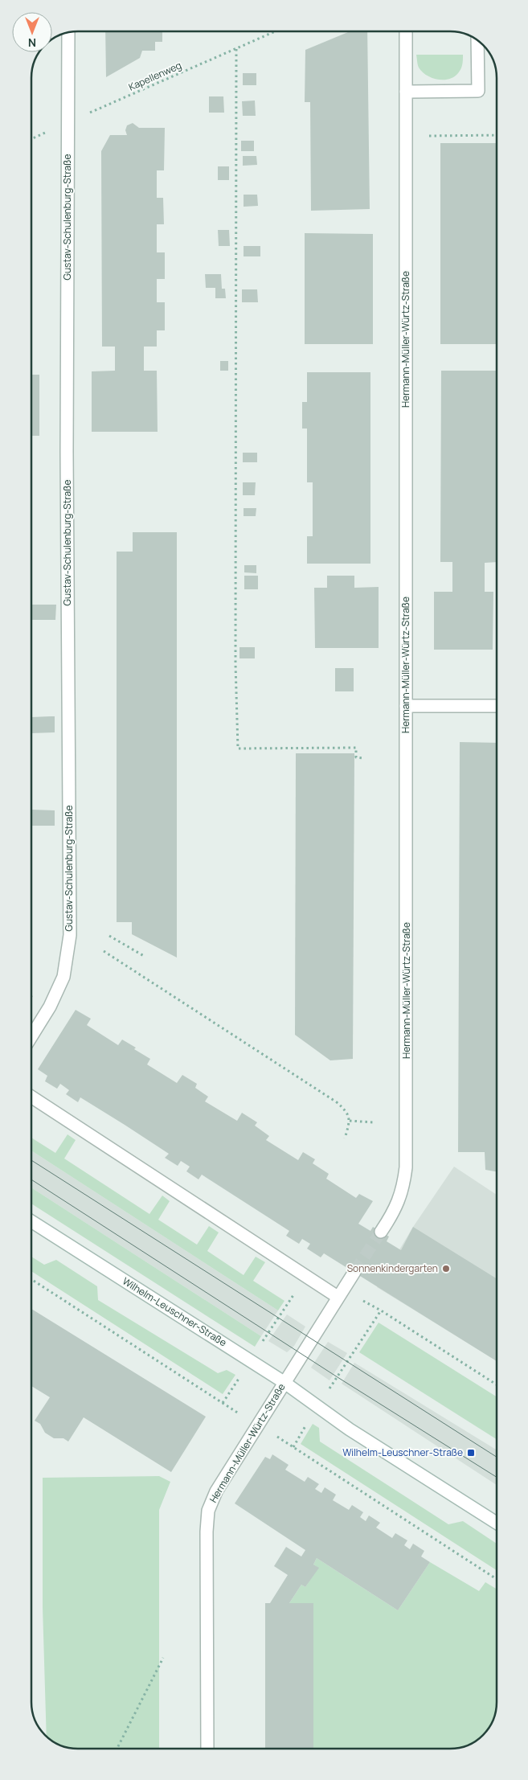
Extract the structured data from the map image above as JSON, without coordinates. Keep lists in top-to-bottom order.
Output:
{
  "streets": {
    "street": ["Gustav-Schulenburg-Straße", "Hermann-Müller-Würtz-Straße", "Wilhelm-Leuschner-Straße"],
    "path": ["Kapellenweg"]
  },
  "crossings": [
    ["Kapellenweg", "Gustav-Schulenburg-Straße"],
    ["Hermann-Müller-Würtz-Straße", "Wilhelm-Leuschner-Straße"]
  ],
  "places": {
    "other": ["Sonnenkindergarten"],
    "transit": ["Wilhelm-Leuschner-Straße"]
  },
  "north": "bottom"
}
